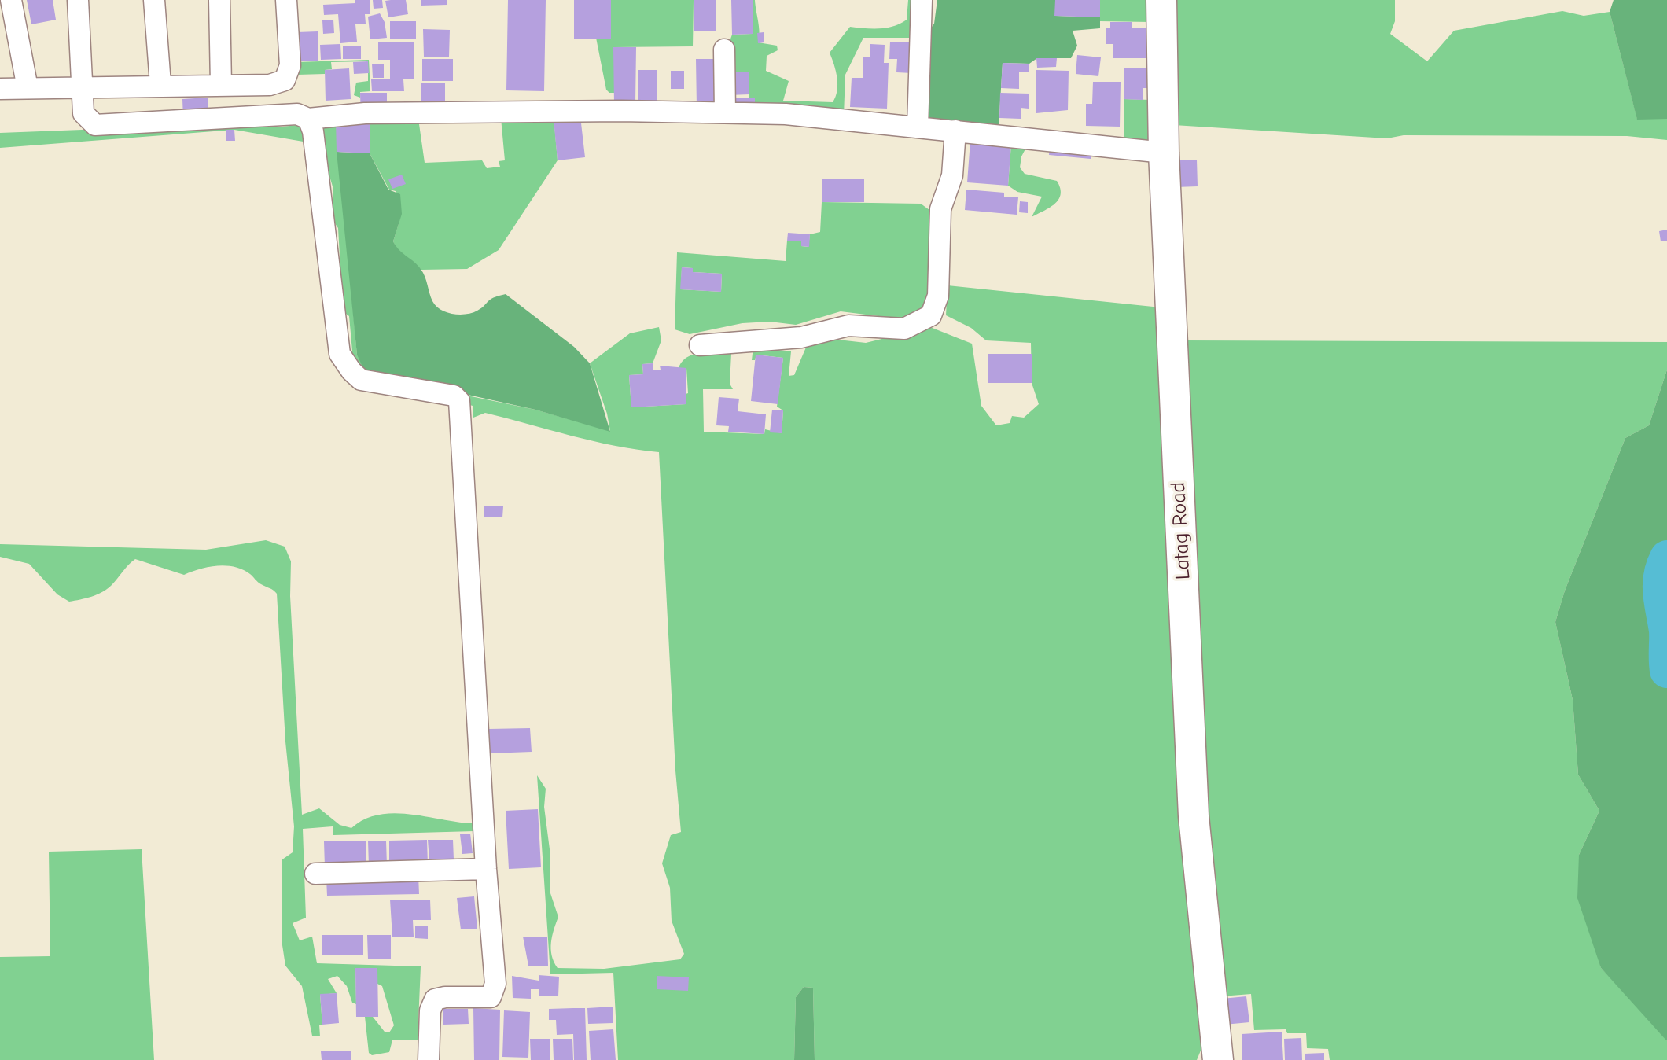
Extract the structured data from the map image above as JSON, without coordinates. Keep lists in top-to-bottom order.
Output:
{
  "streets": {
    "street": ["Latag Road"]
  }
}
